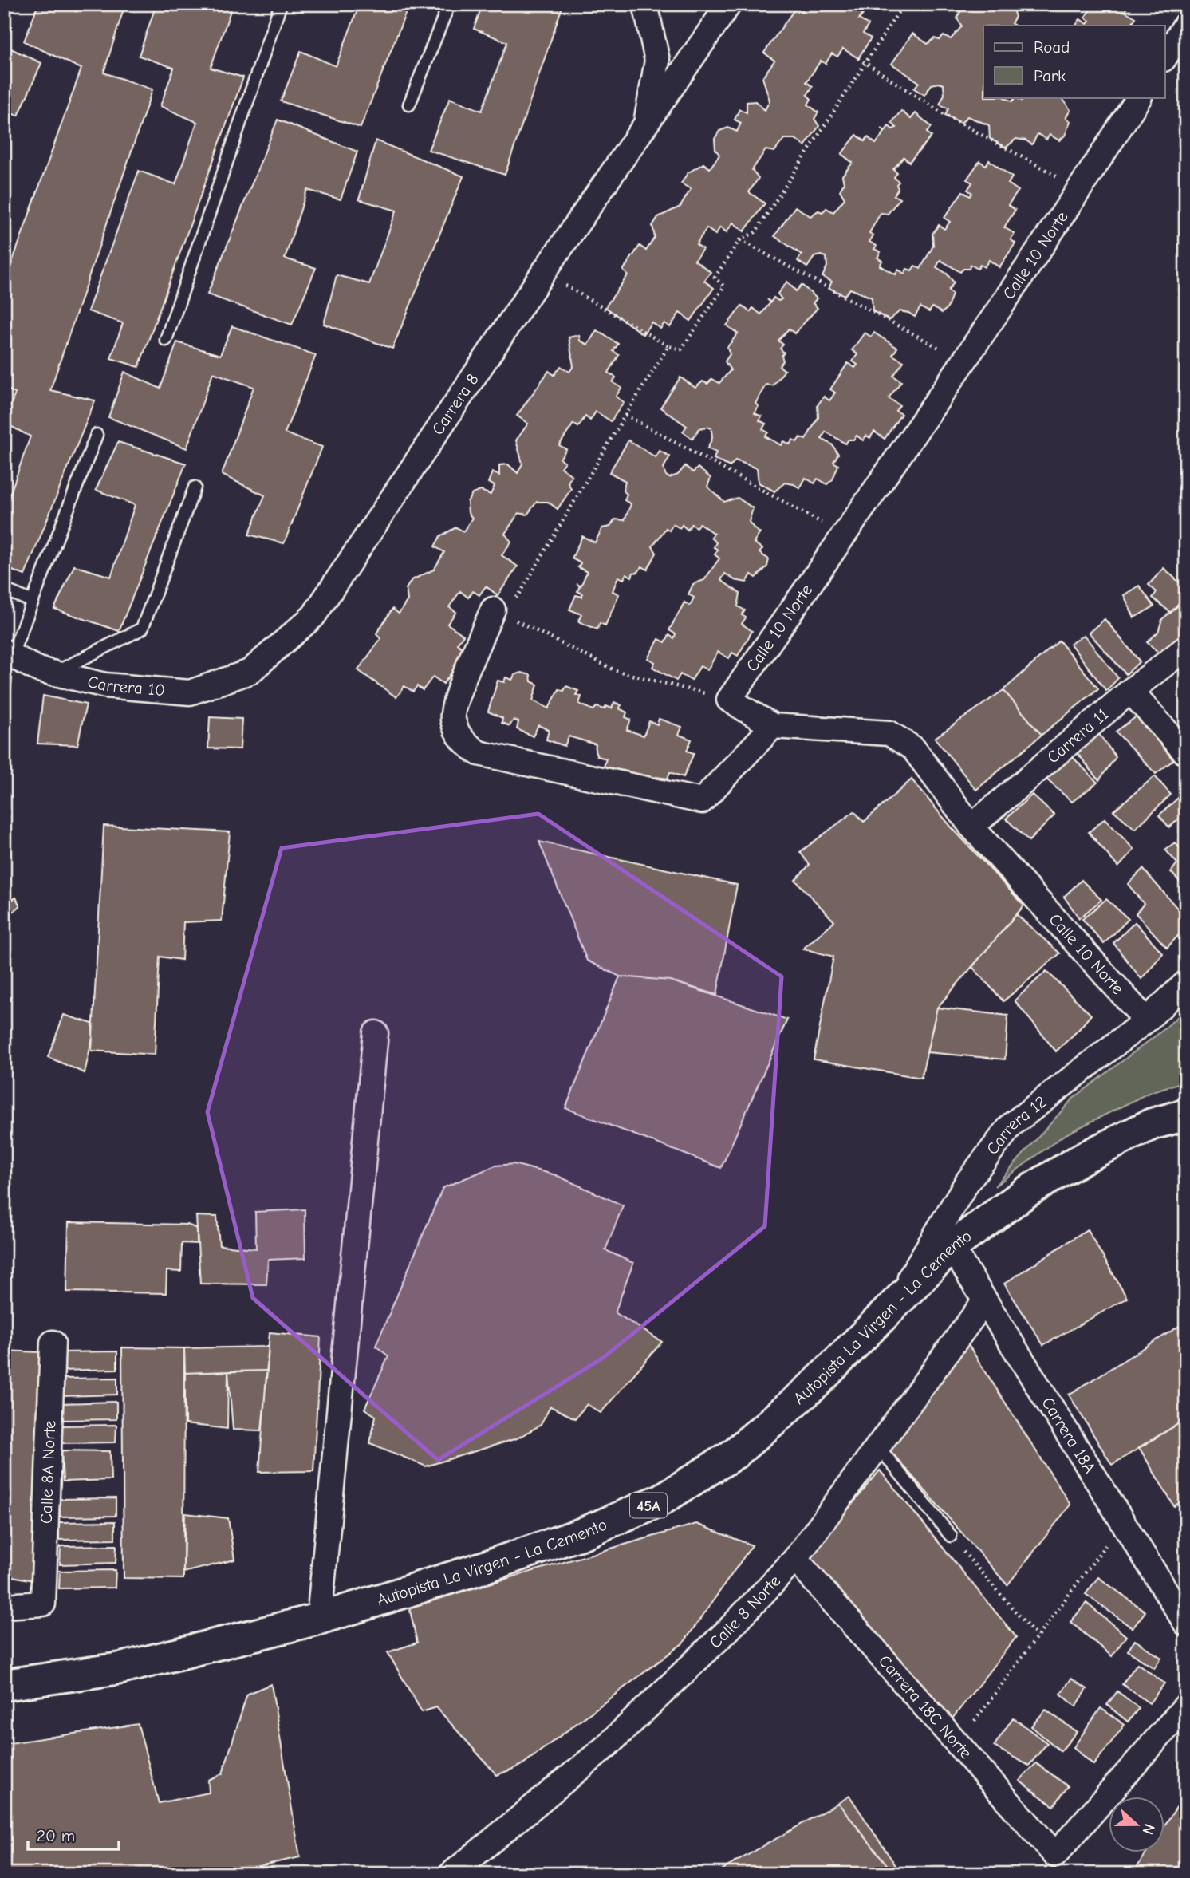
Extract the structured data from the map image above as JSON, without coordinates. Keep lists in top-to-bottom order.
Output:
{
  "streets": {
    "main road": ["Autopista La Virgen - La Cemento", "45A"],
    "street": [
      "Calle 10 Norte",
      "Carrera 8",
      "Carrera 10",
      "Carrera 11",
      "Carrera 12",
      "Carrera 18A",
      "Calle 8A Norte",
      "Calle 8 Norte",
      "Carrera 18C Norte"
    ]
  },
  "crossings": [
    ["Calle 10 Norte", "Carrera 11"],
    ["Calle 10 Norte", "Carrera 12"],
    ["Carrera 8", "Carrera 10"],
    ["Carrera 12", "Autopista La Virgen - La Cemento"],
    ["Autopista La Virgen - La Cemento", "Carrera 18A"],
    ["Carrera 18A", "Calle 8 Norte"],
    ["Calle 8 Norte", "Carrera 18C Norte"]
  ],
  "legend": ["Road", "Park"],
  "scale_bar": "20 m",
  "north": "right"
}
